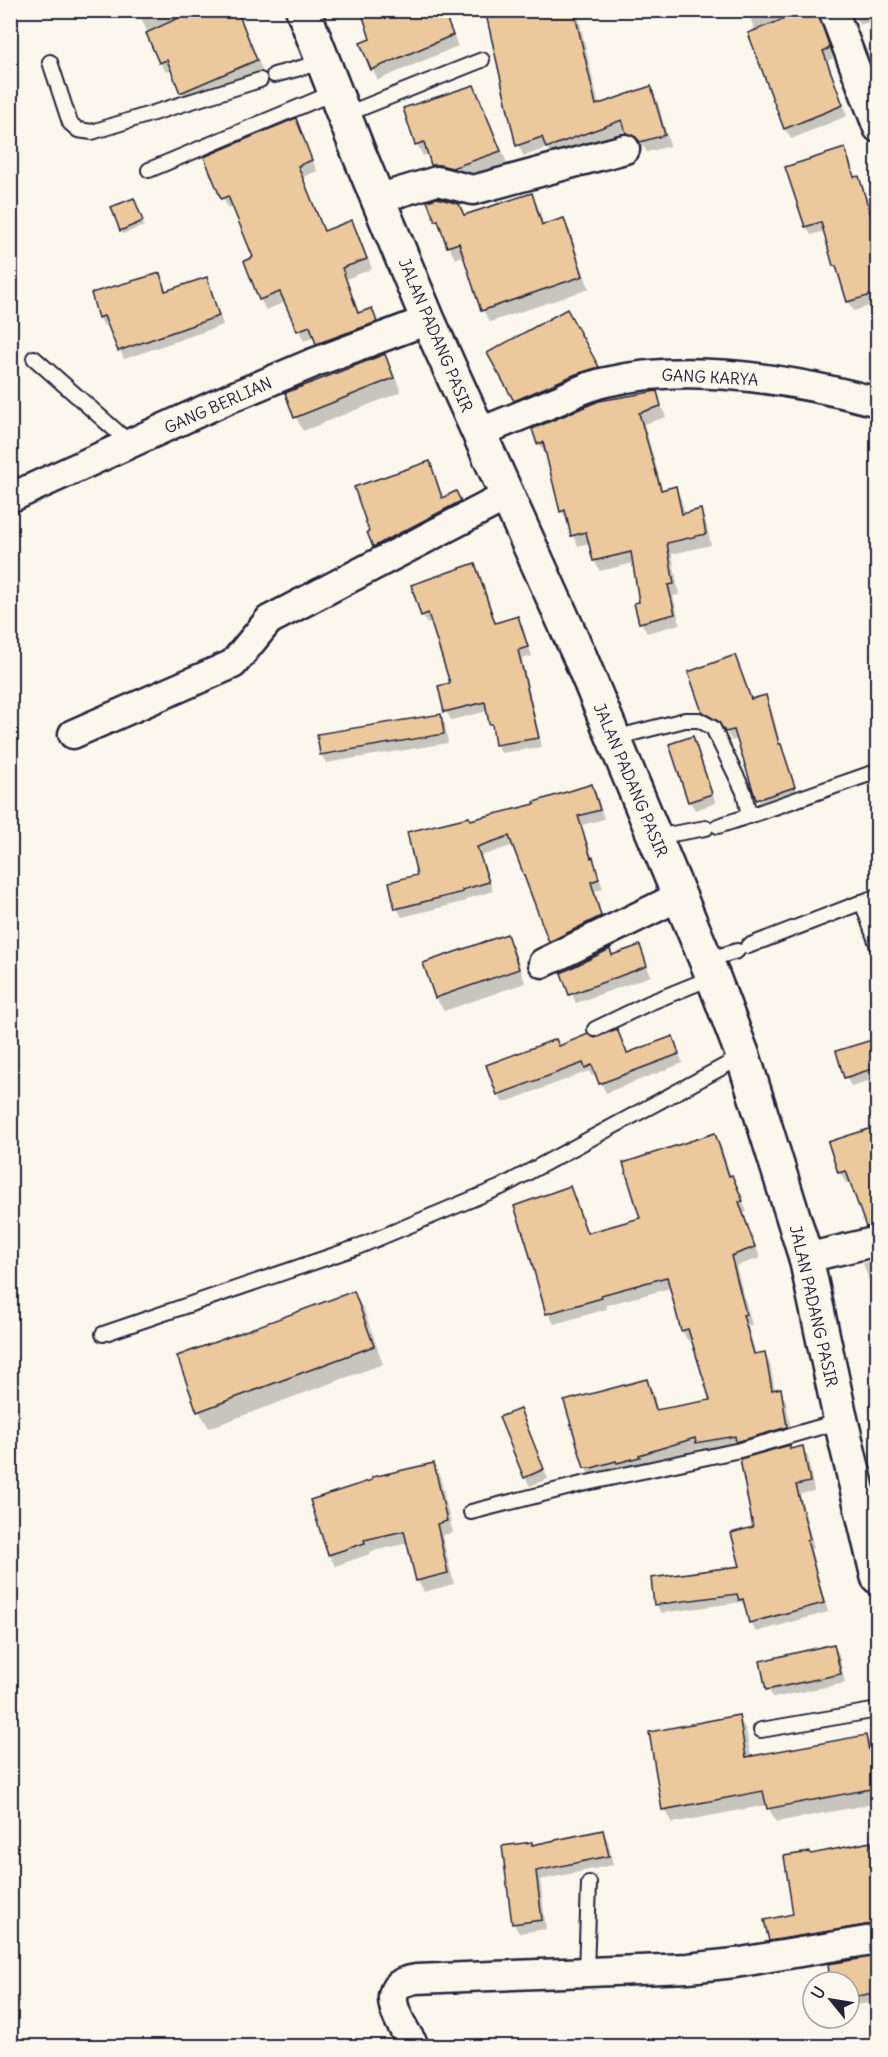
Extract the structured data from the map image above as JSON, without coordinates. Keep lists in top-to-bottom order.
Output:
{
  "streets": {
    "highway": ["JALAN PADANG PASIR"],
    "street": ["GANG KARYA", "GANG BERLIAN"]
  },
  "crossings": [
    ["JALAN PADANG PASIR", "GANG KARYA"],
    ["JALAN PADANG PASIR", "GANG BERLIAN"]
  ],
  "north": "top left"
}
